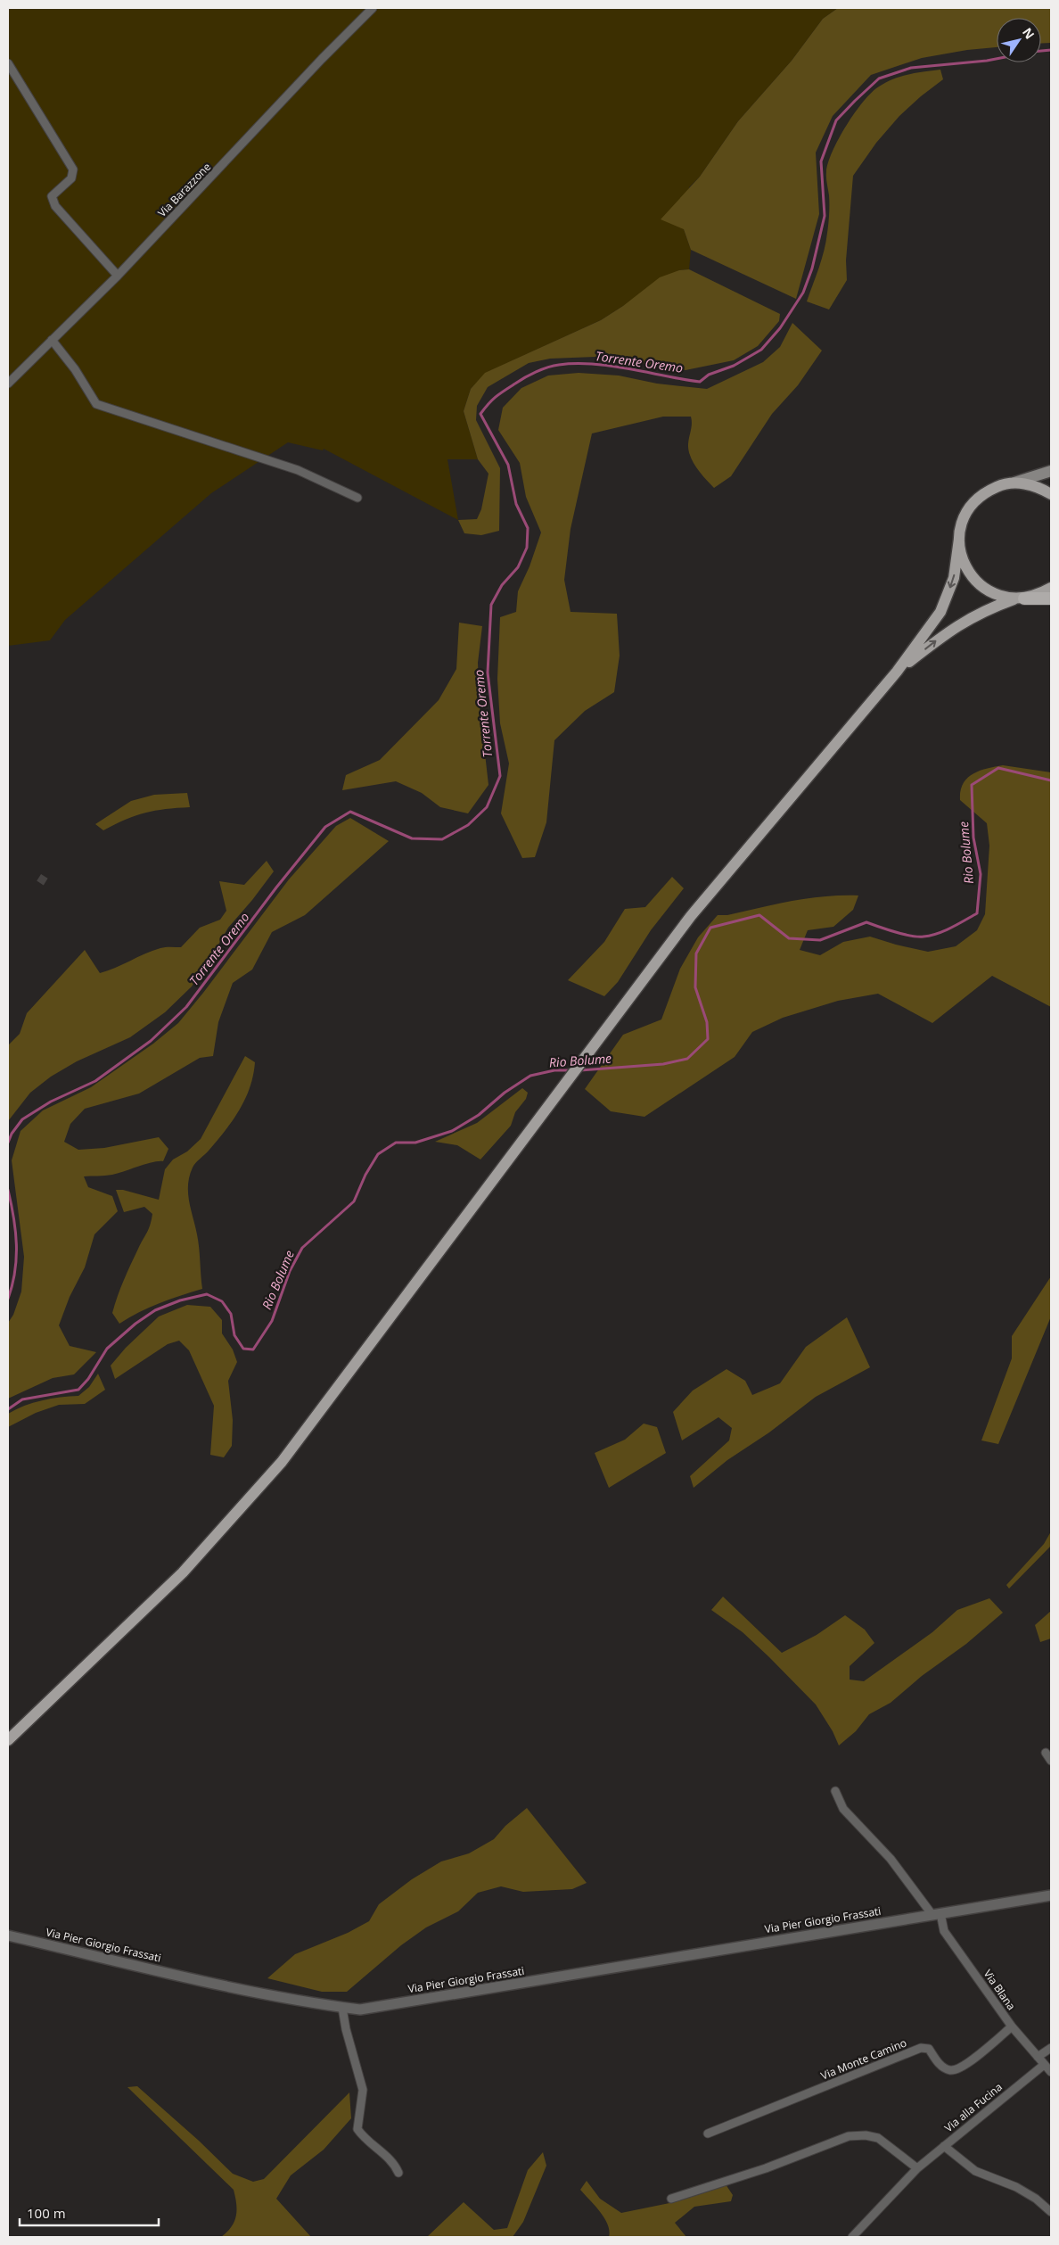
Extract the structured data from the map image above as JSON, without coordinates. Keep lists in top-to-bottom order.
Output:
{
  "streets": {
    "street": [
      "Via Barazzone",
      "Via Pier Giorgio Frassati",
      "Via Blana",
      "Via Monte Camino",
      "Via alla Fucina"
    ]
  },
  "crossings": [
    ["Via Pier Giorgio Frassati", "Via Blana"],
    ["Via Blana", "Via Monte Camino"],
    ["Via Blana", "Via alla Fucina"]
  ],
  "water": ["Torrente Oremo", "Rio Bolume"],
  "scale_bar": "100 m",
  "north": "top right"
}
